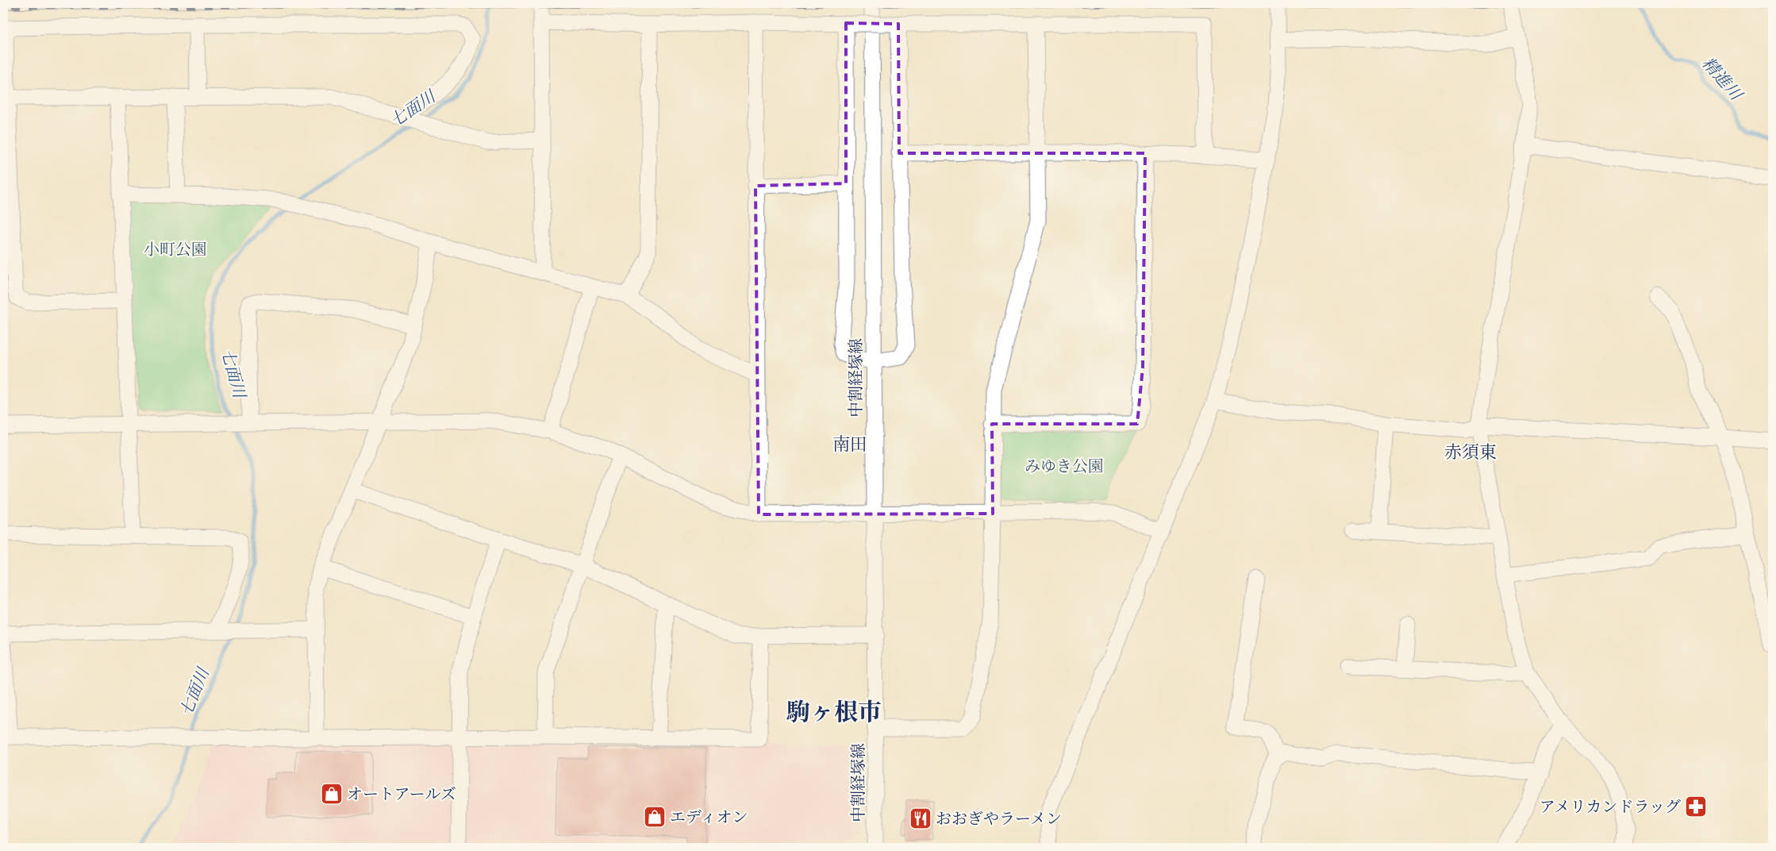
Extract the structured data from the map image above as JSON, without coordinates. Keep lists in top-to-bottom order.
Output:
{
  "streets": {
    "street": ["中割経塚線"]
  },
  "districts": ["南田", "赤須東", "駒ヶ根市"],
  "water": ["精進川", "七面川"],
  "parks": ["小町公園", "みゆき公園"],
  "places": {
    "shop": ["オートアールズ", "エディオン"],
    "pharmacy": ["アメリカンドラッグ"],
    "restaurant": ["おおぎやラーメン"]
  }
}
